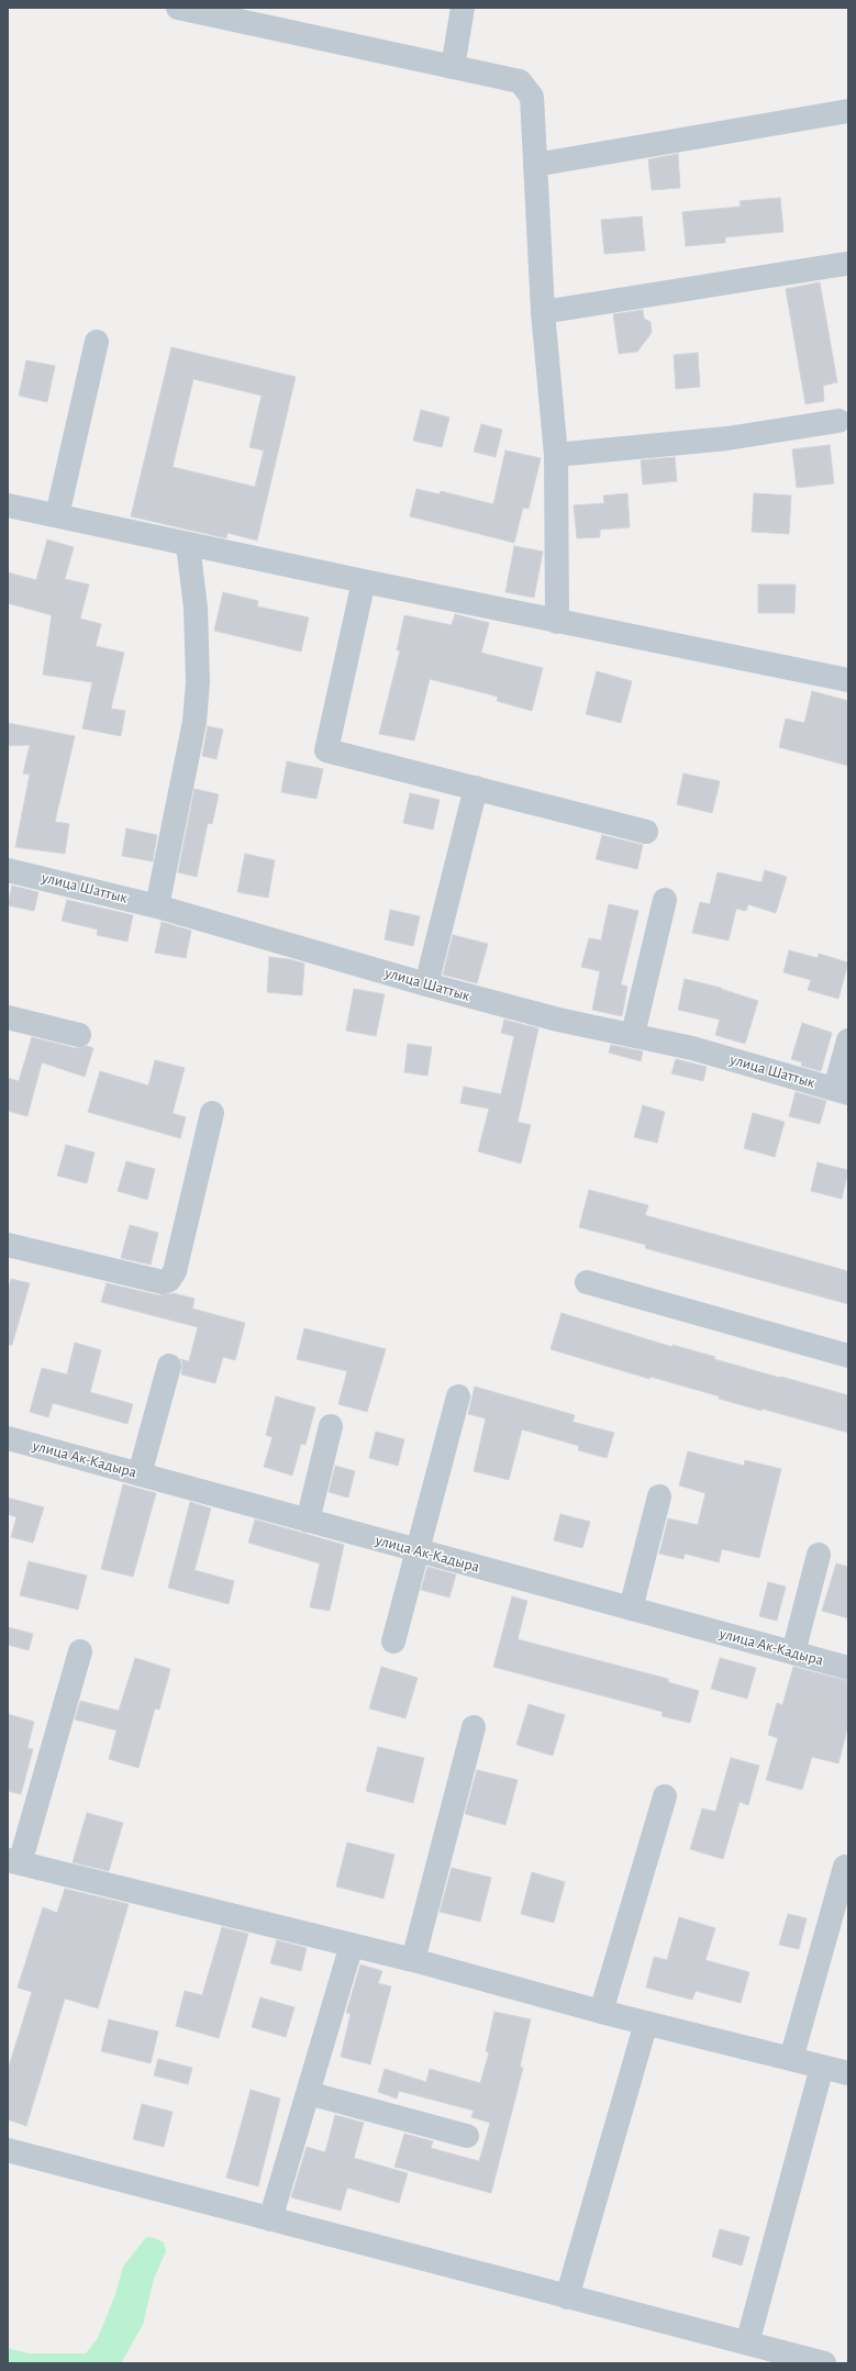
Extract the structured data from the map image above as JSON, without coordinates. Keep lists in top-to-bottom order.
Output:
{
  "streets": {
    "street": ["улица Шаттык", "улица Ак-Кадыра"]
  }
}
